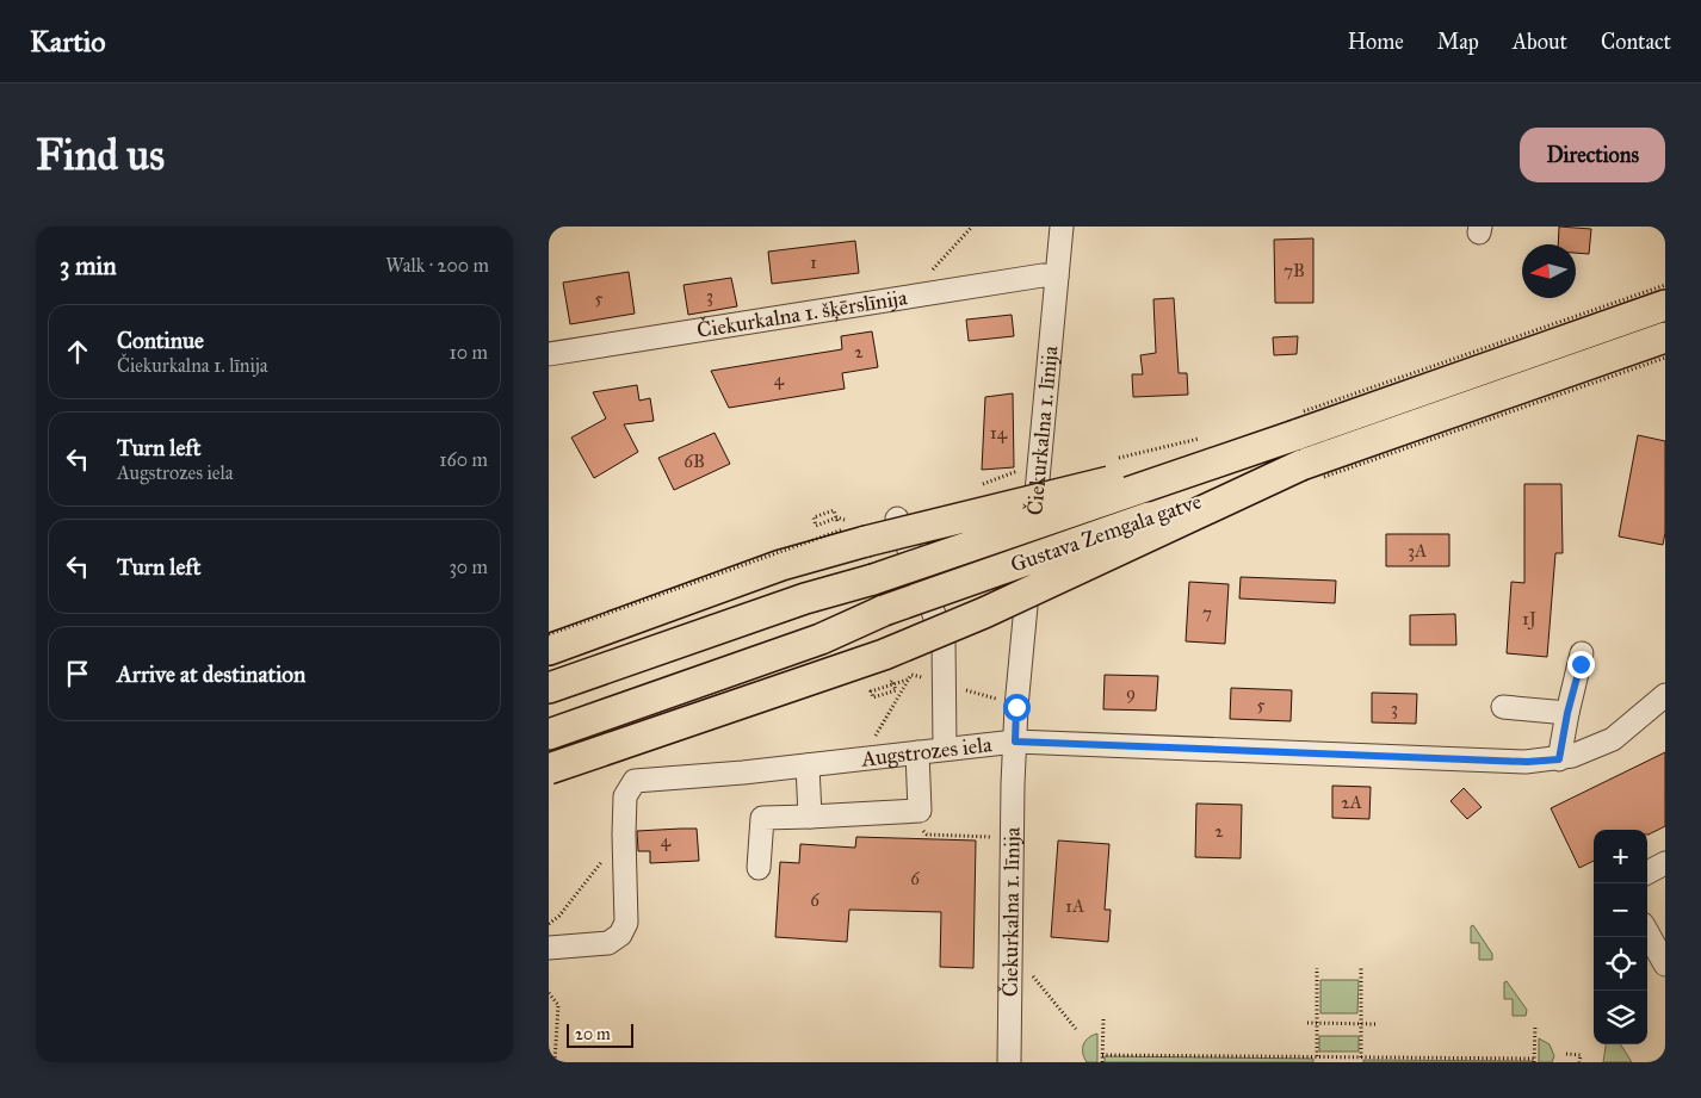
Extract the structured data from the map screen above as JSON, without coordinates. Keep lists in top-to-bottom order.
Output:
{
  "streets": {
    "main road": ["Gustava Zemgala gatve"],
    "street": ["Čiekurkalna 1. šķērslīnija", "Čiekurkalna 1. līnija", "Augstrozes iela"]
  },
  "crossings": [
    ["Čiekurkalna 1. šķērslīnija", "Čiekurkalna 1. līnija"],
    ["Čiekurkalna 1. līnija", "Augstrozes iela"]
  ],
  "house_numbers": [
    "1",
    "7B",
    "3",
    "5",
    "2",
    "4",
    "14",
    "6B",
    "3A",
    "7",
    "1J",
    "9",
    "5",
    "3",
    "2A",
    "2",
    "4",
    "6",
    "6",
    "1A"
  ],
  "scale_bar": "20 m",
  "north": "left",
  "page": {
    "header": "Kartio",
    "nav": [
      "Home",
      "Map",
      "About",
      "Contact"
    ],
    "buttons": "Directions",
    "title": "Find us",
    "heading": ["3 min", "Walk · 200 m"],
    "list": [
      ["Continue", "Čiekurkalna 1. līnija", "10 m"],
      ["Turn left", "Augstrozes iela", "160 m"],
      ["Turn left", "30 m"],
      "Arrive at destination"
    ],
    "map_buttons": ["+", "−"],
    "scale": "20 m"
  }
}
